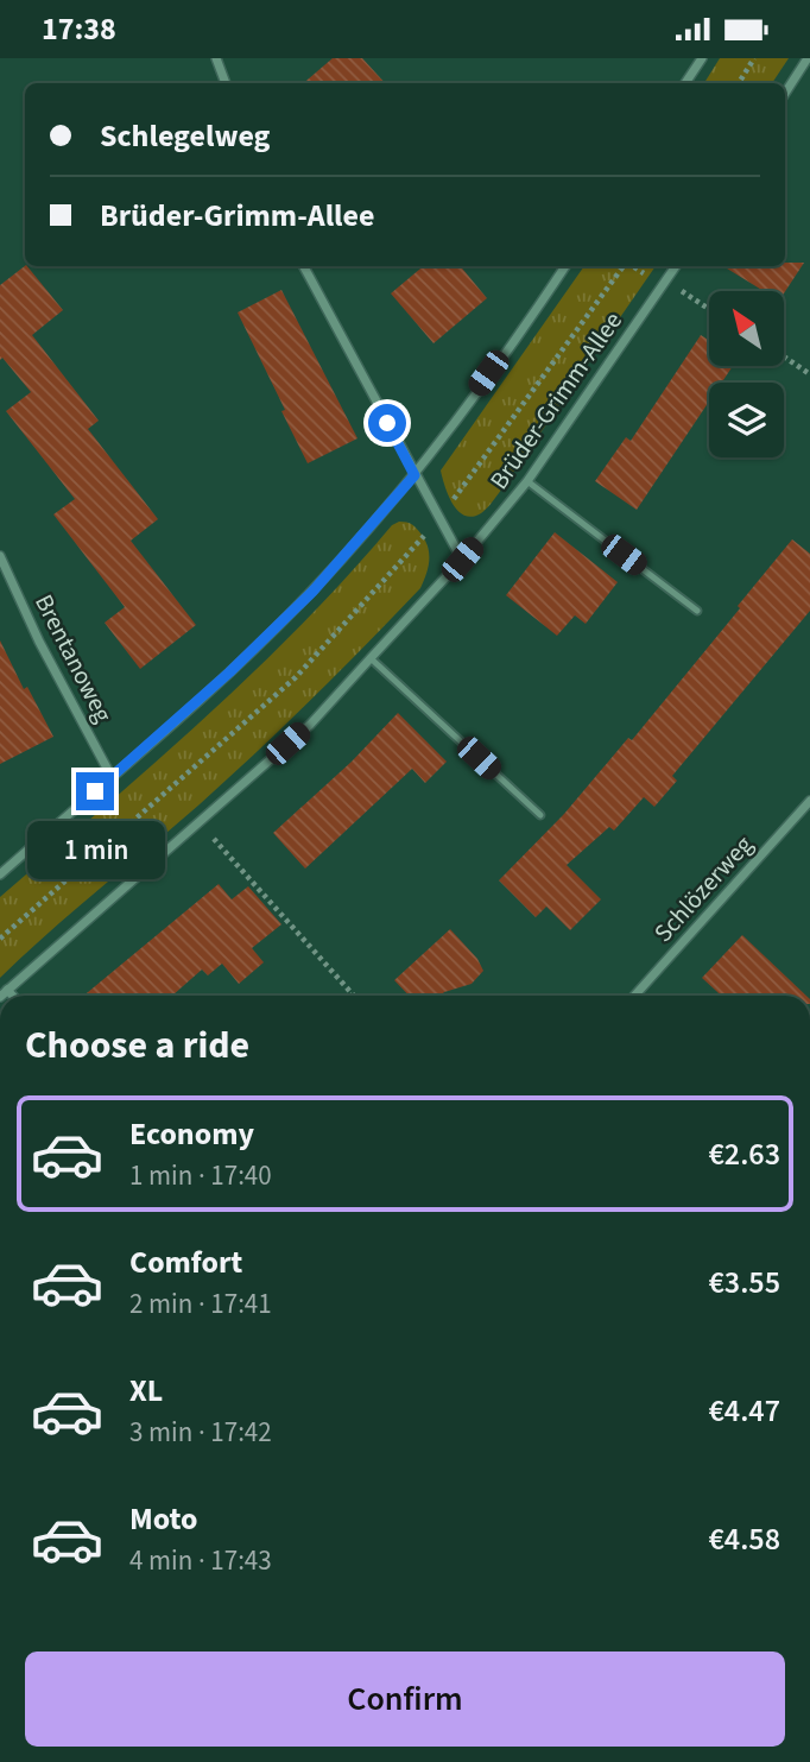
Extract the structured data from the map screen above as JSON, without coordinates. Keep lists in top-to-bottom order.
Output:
{
  "streets": {
    "street": ["Brüder-Grimm-Allee", "Brentanoweg", "Schlözerweg"]
  },
  "north": "top left",
  "page": {
    "status": "17:38",
    "banner": ["Schlegelweg", "Brüder-Grimm-Allee"],
    "bubble": "1 min",
    "heading": "Choose a ride",
    "list": [
      {
        "name": "Economy",
        "note": "1 min · 17:40",
        "value": "€2.63"
      },
      {
        "name": "Comfort",
        "note": "2 min · 17:41",
        "value": "€3.55"
      },
      {
        "name": "XL",
        "note": "3 min · 17:42",
        "value": "€4.47"
      },
      {
        "name": "Moto",
        "note": "4 min · 17:43",
        "value": "€4.58"
      }
    ],
    "buttons": "Confirm"
  }
}
